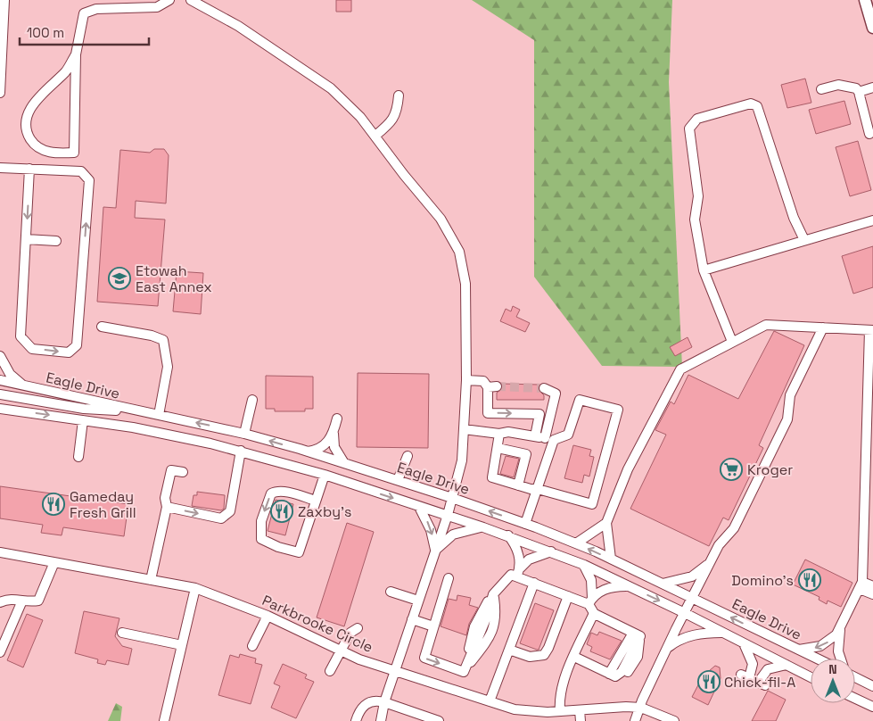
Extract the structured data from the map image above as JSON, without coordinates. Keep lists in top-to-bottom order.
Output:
{
  "streets": {
    "street": ["Eagle Drive", "Parkbrooke Circle"]
  },
  "places": {
    "school or university": ["Etowah East Annex"],
    "supermarket": ["Kroger"],
    "restaurant": [
      "Gameday Fresh Grill",
      "Zaxby's",
      "Domino's",
      "Chick-fil-A"
    ]
  },
  "scale_bar": "100 m",
  "north": "top"
}
